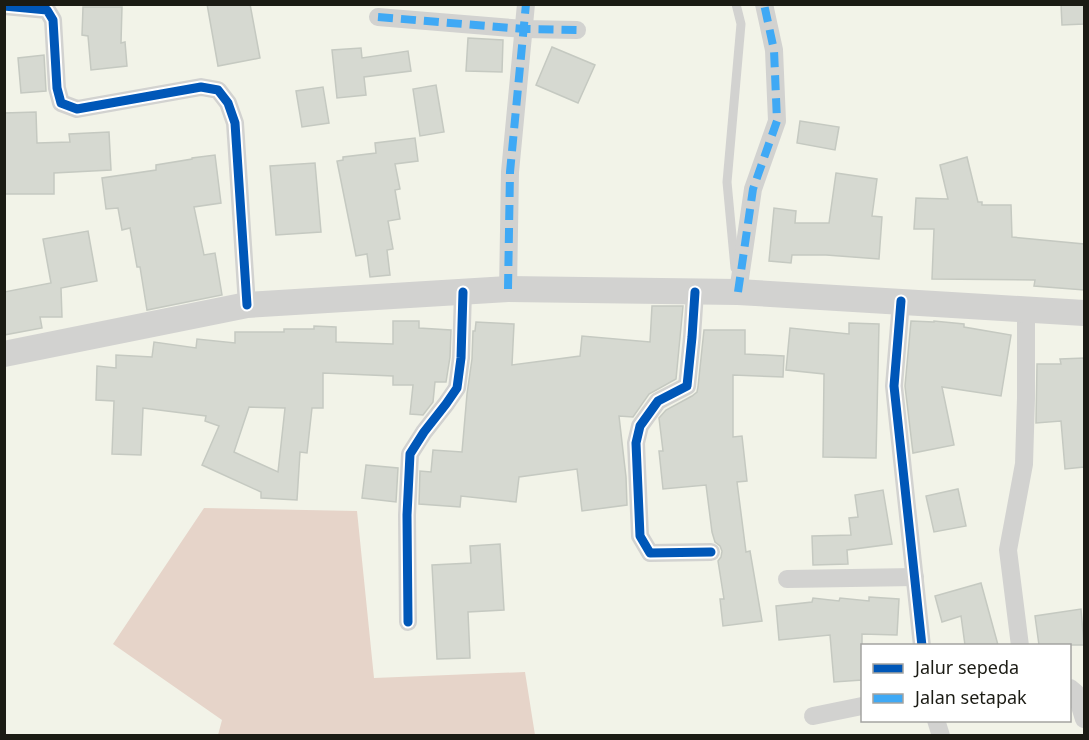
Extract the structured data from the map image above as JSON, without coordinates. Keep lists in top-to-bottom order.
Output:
{
  "legend": ["Jalur sepeda", "Jalan setapak"]
}
